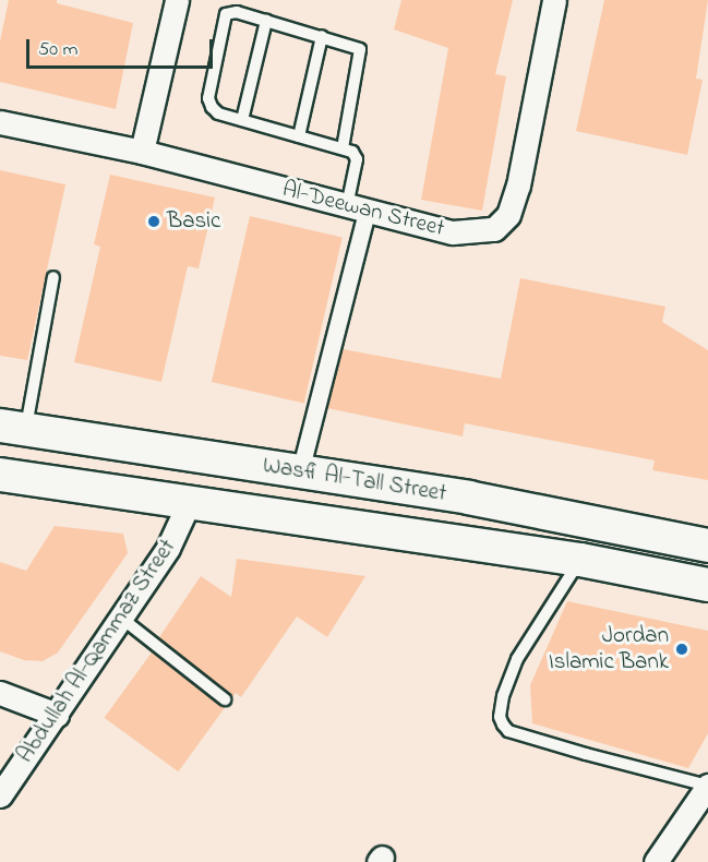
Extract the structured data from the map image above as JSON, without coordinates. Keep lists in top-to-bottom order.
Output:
{
  "streets": {
    "main road": ["Wasfi Al-Tall Street"],
    "street": ["Al-Deewan Street", "Abdullah Al-Qammaz Street"]
  },
  "crossings": [
    ["Wasfi Al-Tall Street", "Abdullah Al-Qammaz Street"]
  ],
  "places": ["Basic", "Jordan Islamic Bank"],
  "scale_bar": "50 m"
}
